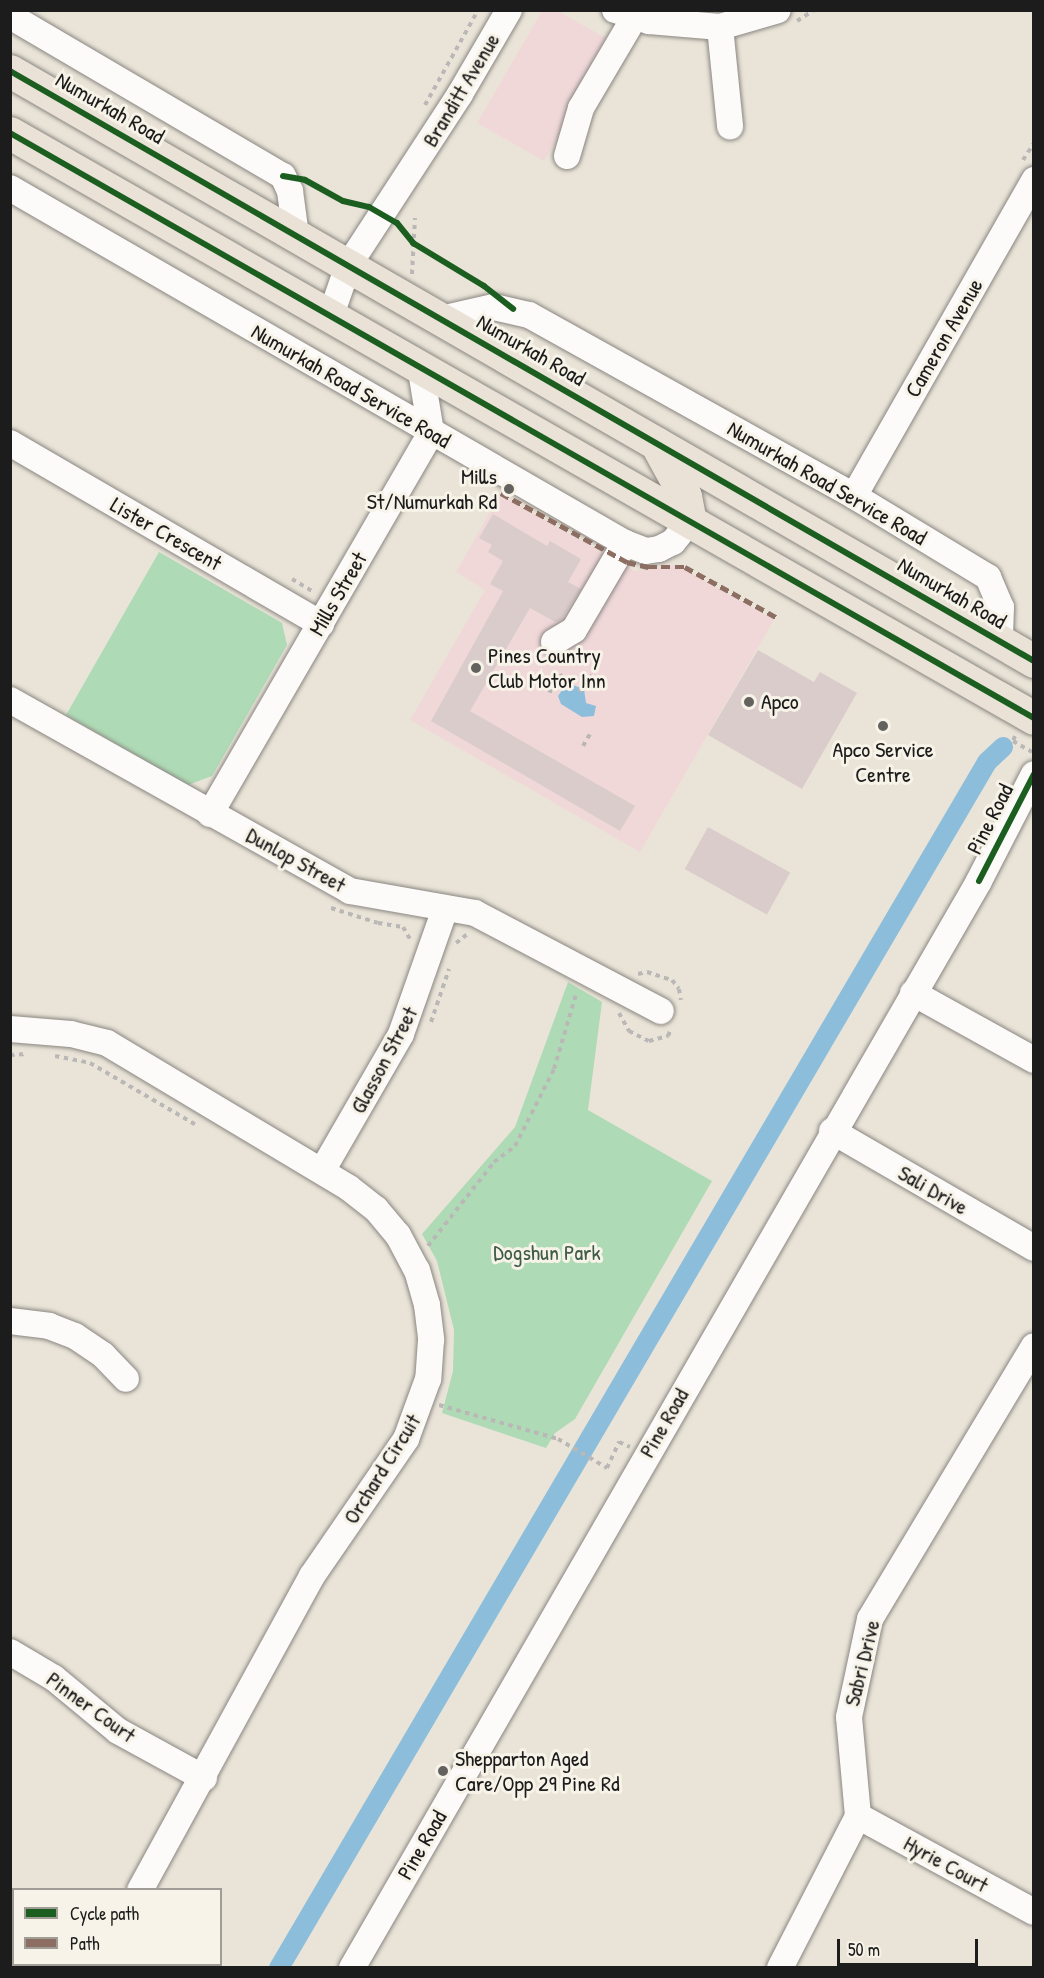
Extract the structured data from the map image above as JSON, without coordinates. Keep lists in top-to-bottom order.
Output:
{
  "streets": {
    "highway": ["Numurkah Road"],
    "street": [
      "Branditt Avenue",
      "Cameron Avenue",
      "Numurkah Road Service Road",
      "Lister Crescent",
      "Mills Street",
      "Pine Road",
      "Dunlop Street",
      "Glasson Street",
      "Sali Drive",
      "Orchard Circuit",
      "Sabri Drive",
      "Pinner Court",
      "Hyrie Court"
    ]
  },
  "crossings": [
    ["Branditt Avenue", "Numurkah Road"],
    ["Numurkah Road", "Numurkah Road Service Road"],
    ["Cameron Avenue", "Numurkah Road Service Road"],
    ["Numurkah Road Service Road", "Mills Street"],
    ["Lister Crescent", "Mills Street"],
    ["Mills Street", "Dunlop Street"],
    ["Pine Road", "Sali Drive"],
    ["Dunlop Street", "Glasson Street"],
    ["Glasson Street", "Orchard Circuit"],
    ["Orchard Circuit", "Pinner Court"],
    ["Sabri Drive", "Hyrie Court"]
  ],
  "parks": ["Dogshun Park"],
  "places": [
    "Mills St/Numurkah Rd",
    "Pines Country Club Motor Inn",
    "Apco",
    "Apco Service Centre",
    "Shepparton Aged Care/Opp 29 Pine Rd"
  ],
  "legend": ["Cycle path", "Path"],
  "scale_bar": "50 m"
}
